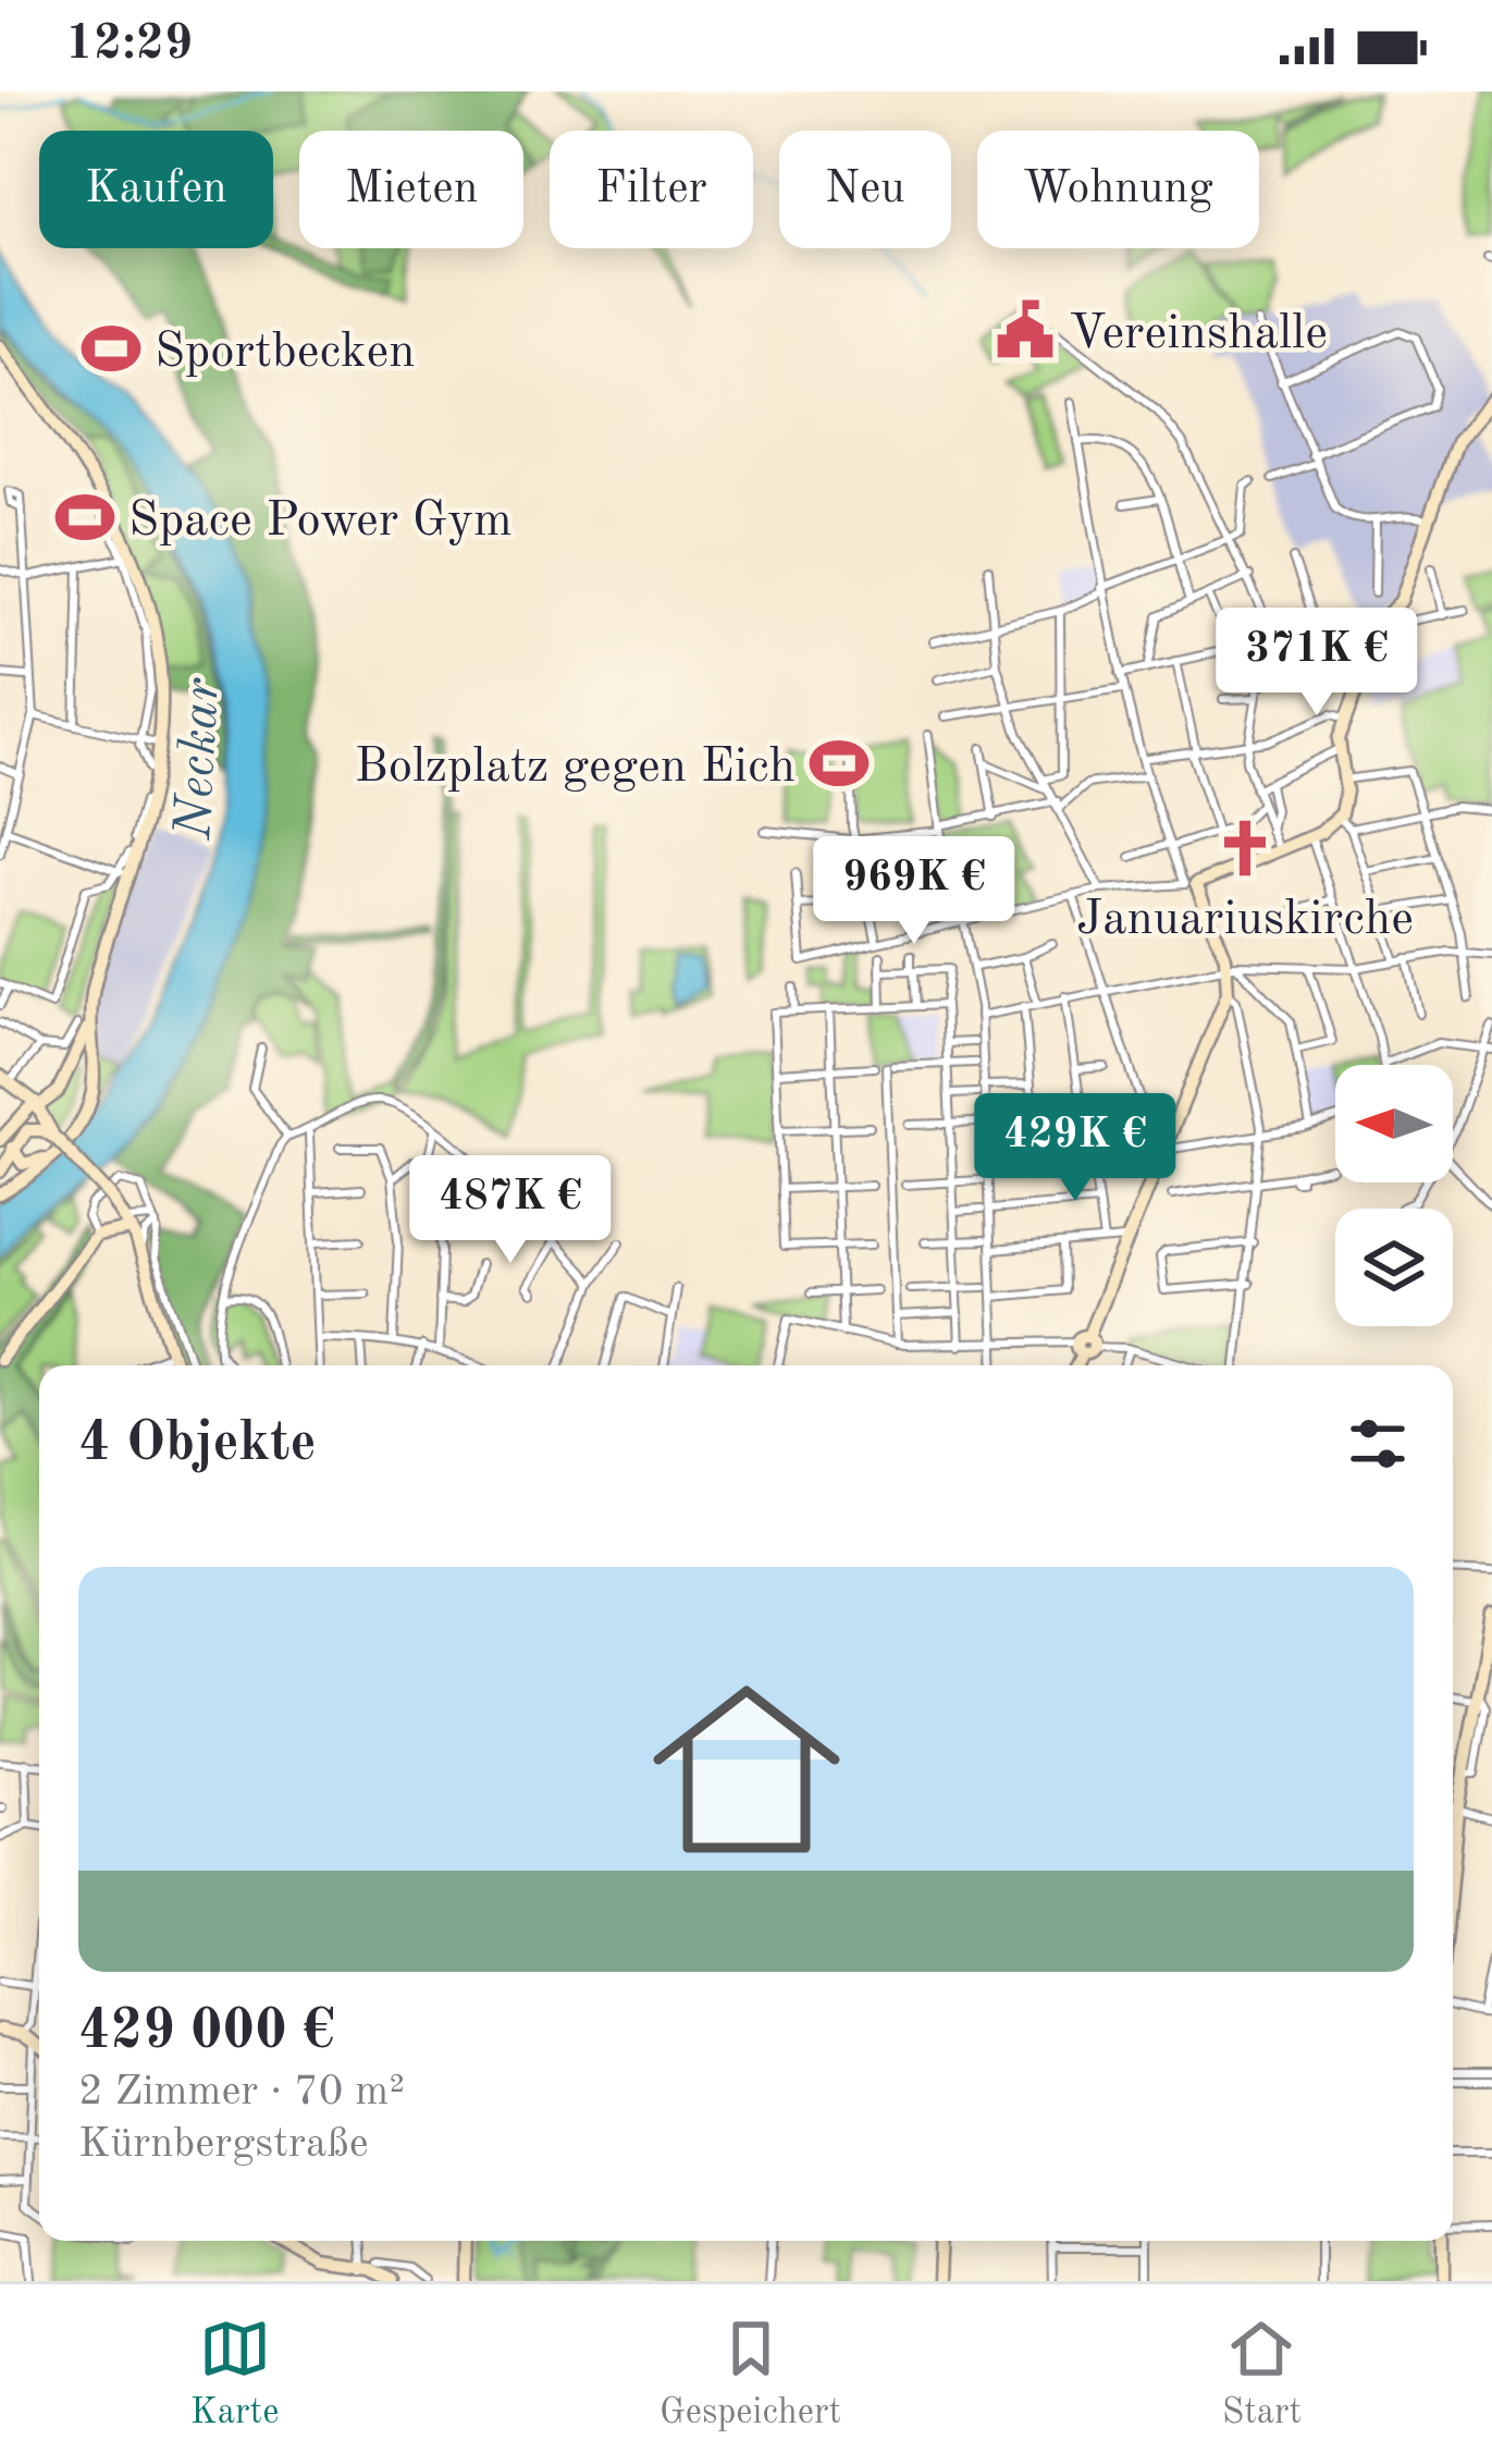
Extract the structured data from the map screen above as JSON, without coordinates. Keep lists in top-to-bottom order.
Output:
{
  "water": ["Neckar"],
  "places": {
    "public building": ["Vereinshalle"],
    "sports": ["Sportbecken", "Space Power Gym", "Bolzplatz gegen Eich"],
    "church": ["Januariuskirche"]
  },
  "north": "left",
  "page": {
    "status": "12:29",
    "chip": [
      "Kaufen",
      "Mieten",
      "Filter",
      "Neu",
      "Wohnung"
    ],
    "price": [
      "371K €",
      "969K €",
      "429K €",
      "487K €"
    ],
    "heading": "4 Objekte",
    "list": [
      {
        "name": "429 000 €",
        "note": "2 Zimmer · 70 m² · Kürnbergstraße"
      }
    ],
    "tabs": ["Karte", "Gespeichert", "Start"]
  }
}
